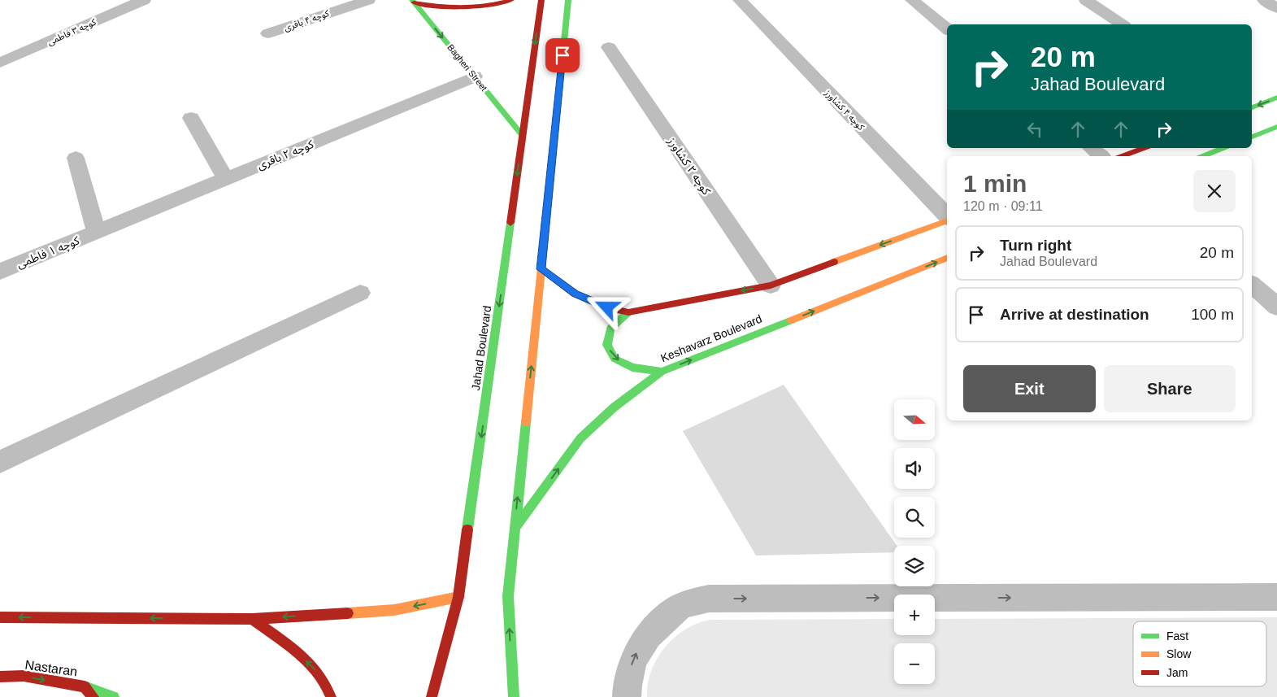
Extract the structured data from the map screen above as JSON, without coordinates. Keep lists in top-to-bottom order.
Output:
{
  "streets": {
    "street": [
      "کوچه ۴ باقری",
      "کوچه ۳ فاطمی",
      "Bagheri Street",
      "کوچه ۴ کشاورز",
      "کوچه ۲ باقری",
      "کوچه ۲ کشاورز",
      "کوچه ۱ فاطمی",
      "Keshavarz Boulevard",
      "Jahad Boulevard",
      "Nastaran"
    ]
  },
  "crossings": [
    ["Bagheri Street", "کوچه ۲ باقری"],
    ["Bagheri Street", "Jahad Boulevard"],
    ["کوچه ۲ باقری", "کوچه ۱ فاطمی"]
  ],
  "one_way": ["Bagheri Street"],
  "legend": ["Fast", "Slow", "Jam"],
  "north": "right",
  "page": {
    "turn": ["20 m", "Jahad Boulevard"],
    "heading": ["1 min", "120 m · 09:11"],
    "list": [
      {
        "name": "Turn right",
        "note": "Jahad Boulevard",
        "value": "20 m"
      },
      {
        "name": "Arrive at destination",
        "value": "100 m"
      }
    ],
    "buttons": ["Exit", "Share"],
    "map_buttons": ["+", "−"]
  }
}
